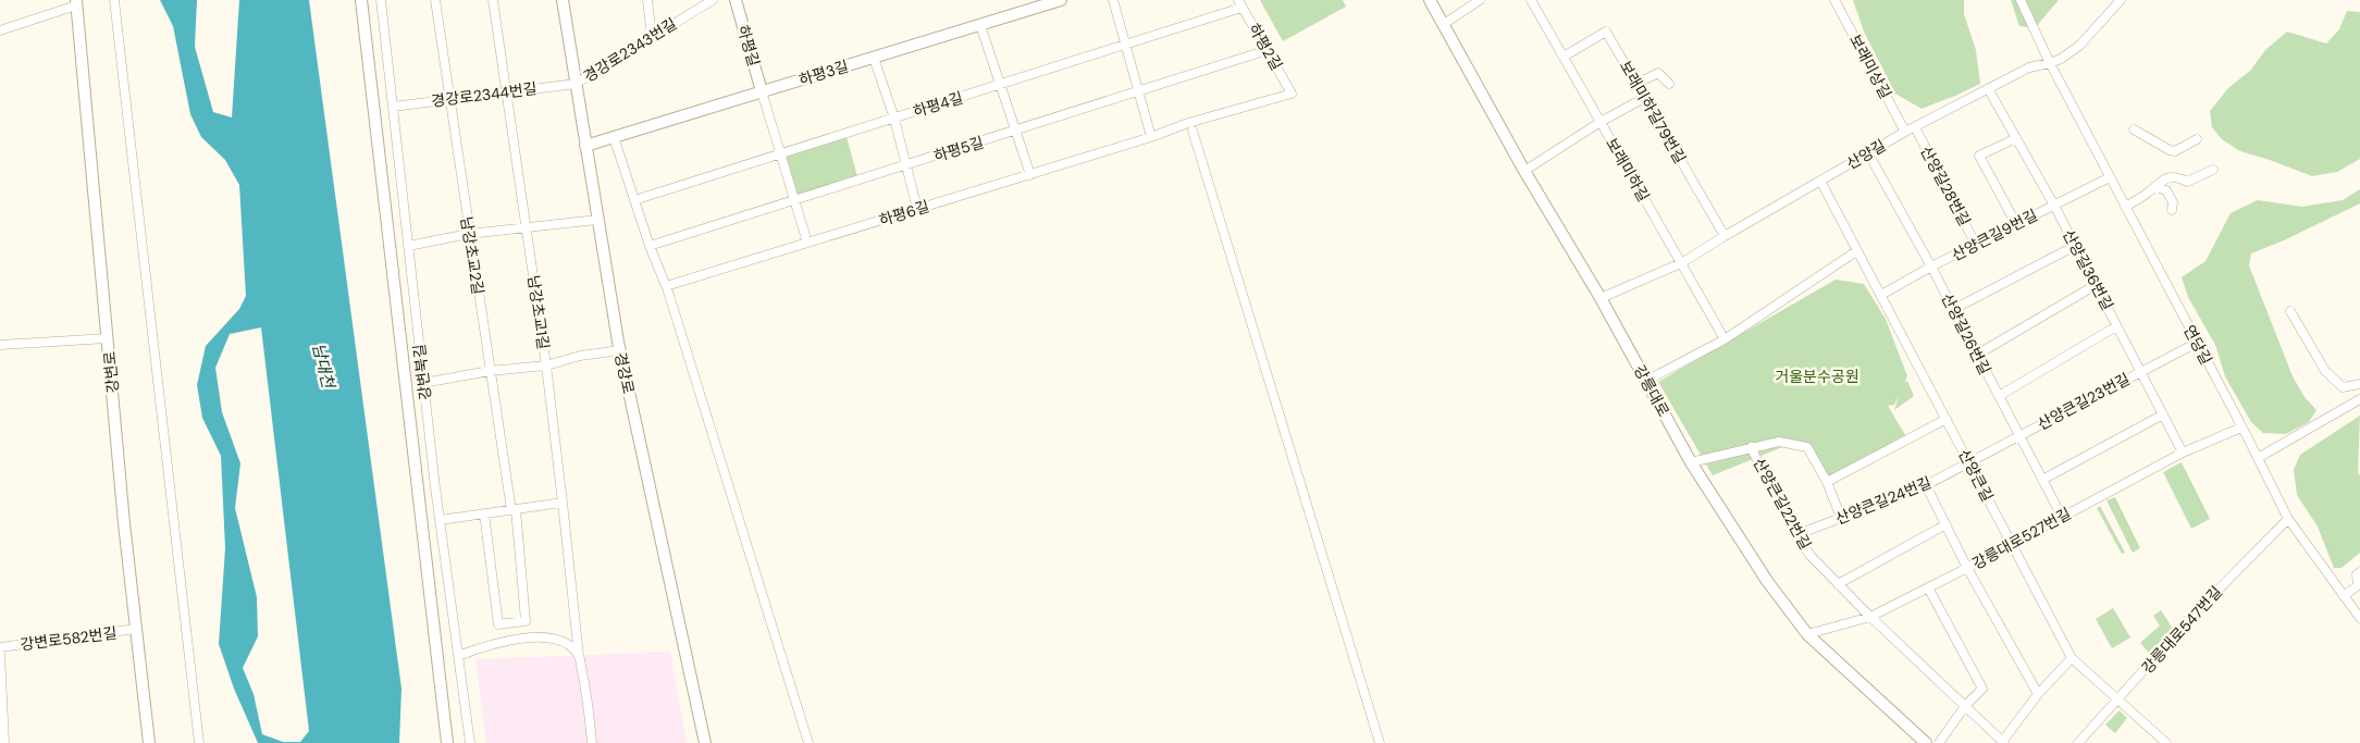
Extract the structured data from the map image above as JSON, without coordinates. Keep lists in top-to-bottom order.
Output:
{
  "streets": {
    "street": [
      "하평길",
      "하평2길",
      "경강로2343번길",
      "보래미상길",
      "하평3길",
      "경강로2344번길",
      "하평4길",
      "보래미하길79번길",
      "하평5길",
      "산양길",
      "보래미하길",
      "산양길28번길",
      "하평6길",
      "산양큰길9번길",
      "남강초교2길",
      "산양길36번길",
      "남강초교1길",
      "산양길26번길",
      "연당길",
      "강변로",
      "강변북길",
      "경강로",
      "강릉대로",
      "산양큰길23번길",
      "산양큰길",
      "산양큰길24번길",
      "산양큰길22번길",
      "강릉대로527번길",
      "강릉대로547번길",
      "강변로582번길"
    ]
  },
  "crossings": [
    ["하평길", "하평3길"],
    ["하평2길", "하평4길"],
    ["하평2길", "하평5길"],
    ["하평2길", "하평6길"],
    ["경강로2343번길", "경강로2344번길"],
    ["경강로2343번길", "경강로"],
    ["보래미상길", "산양길"],
    ["하평3길", "하평6길"],
    ["하평3길", "경강로"],
    ["경강로2344번길", "남강초교2길"],
    ["경강로2344번길", "남강초교1길"],
    ["경강로2344번길", "강변북길"],
    ["경강로2344번길", "경강로"],
    ["하평4길", "하평6길"],
    ["보래미하길79번길", "산양길"],
    ["보래미하길79번길", "보래미하길"],
    ["하평5길", "하평6길"],
    ["산양길", "보래미하길"],
    ["산양길", "산양길28번길"],
    ["산양길", "산양길36번길"],
    ["산양길", "산양길26번길"],
    ["산양길", "연당길"],
    ["산양길", "강릉대로"],
    ["산양길", "산양큰길"],
    ["산양길28번길", "산양큰길9번길"],
    ["산양큰길9번길", "산양길36번길"],
    ["산양큰길9번길", "산양길26번길"],
    ["산양큰길9번길", "연당길"],
    ["산양큰길9번길", "산양큰길"],
    ["산양길36번길", "산양큰길23번길"],
    ["산양길36번길", "강릉대로527번길"],
    ["산양길26번길", "산양큰길23번길"],
    ["산양길26번길", "강릉대로527번길"],
    ["연당길", "산양큰길23번길"],
    ["연당길", "강릉대로527번길"],
    ["연당길", "강릉대로547번길"],
    ["강변로", "강변로582번길"],
    ["강릉대로", "강릉대로527번길"],
    ["산양큰길23번길", "산양큰길"],
    ["산양큰길23번길", "산양큰길24번길"],
    ["산양큰길", "산양큰길24번길"],
    ["산양큰길", "강릉대로527번길"],
    ["산양큰길", "강릉대로547번길"],
    ["산양큰길24번길", "산양큰길22번길"],
    ["산양큰길22번길", "강릉대로527번길"]
  ],
  "water": ["남대천"],
  "parks": ["거울분수공원"]
}
